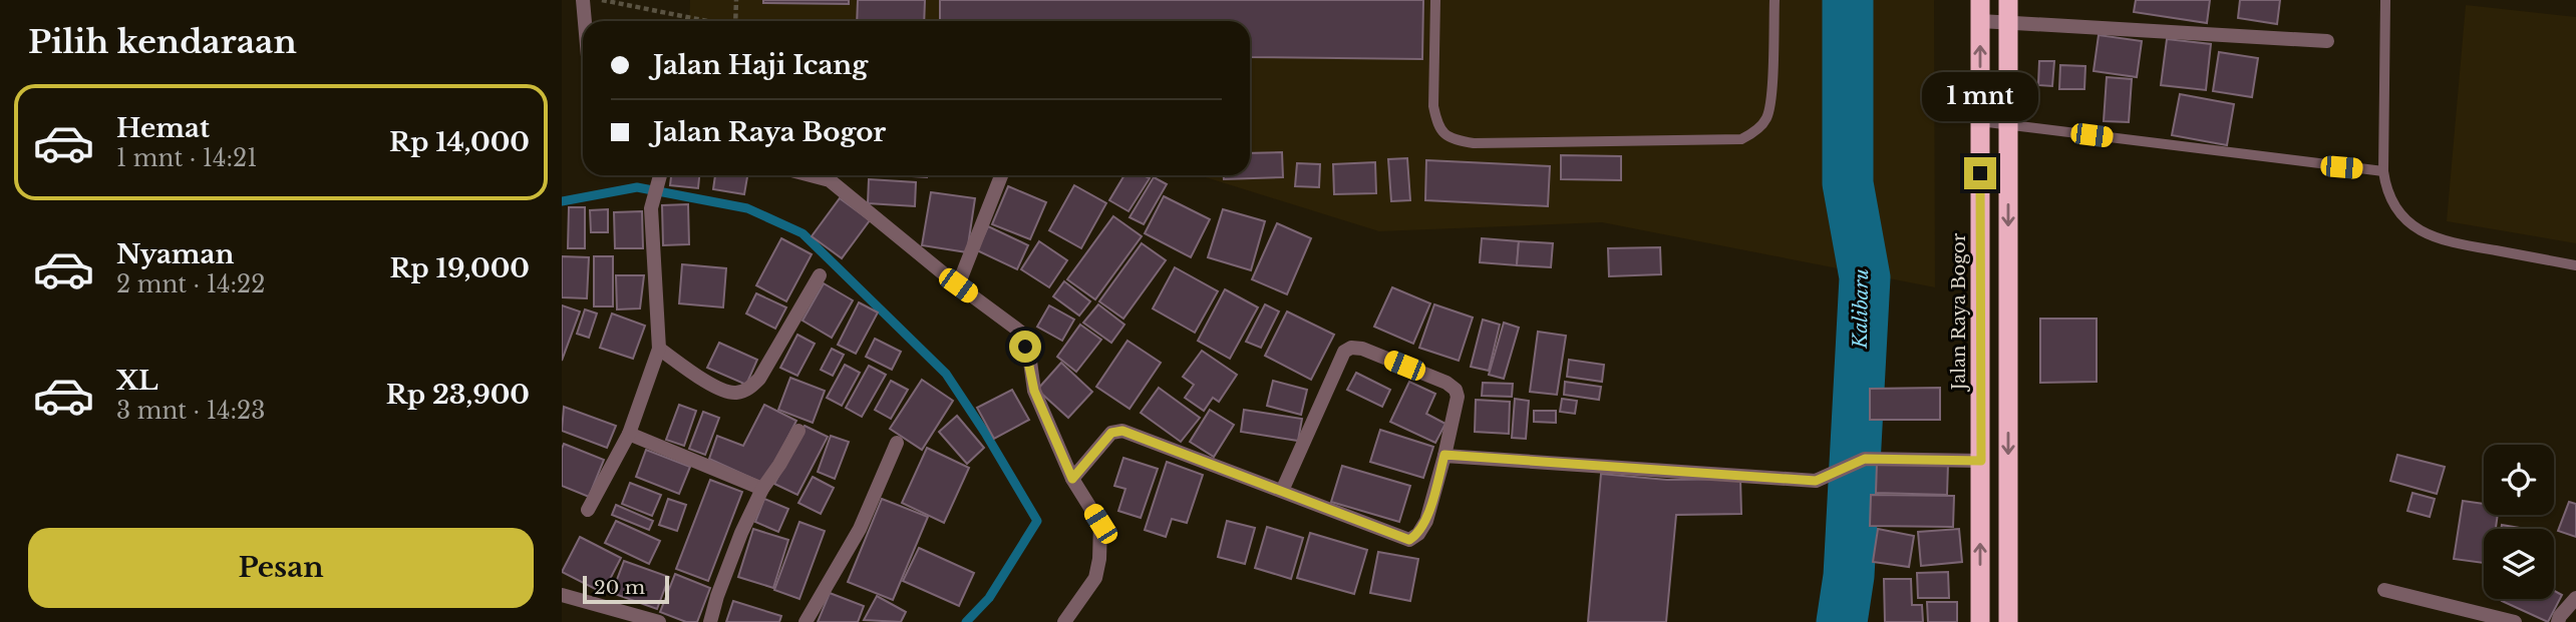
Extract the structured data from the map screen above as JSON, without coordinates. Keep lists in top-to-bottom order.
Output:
{
  "streets": {
    "highway": ["Jalan Raya Bogor"]
  },
  "water": ["Kalibaru"],
  "scale_bar": "20 m",
  "page": {
    "heading": "Pilih kendaraan",
    "banner": ["Jalan Haji Icang", "Jalan Raya Bogor"],
    "bubble": "1 mnt",
    "list": [
      {
        "name": "Hemat",
        "note": "1 mnt · 14:21",
        "value": "Rp 14,000"
      },
      {
        "name": "Nyaman",
        "note": "2 mnt · 14:22",
        "value": "Rp 19,000"
      },
      {
        "name": "XL",
        "note": "3 mnt · 14:23",
        "value": "Rp 23,900"
      }
    ],
    "buttons": "Pesan",
    "scale": "20 m"
  }
}
